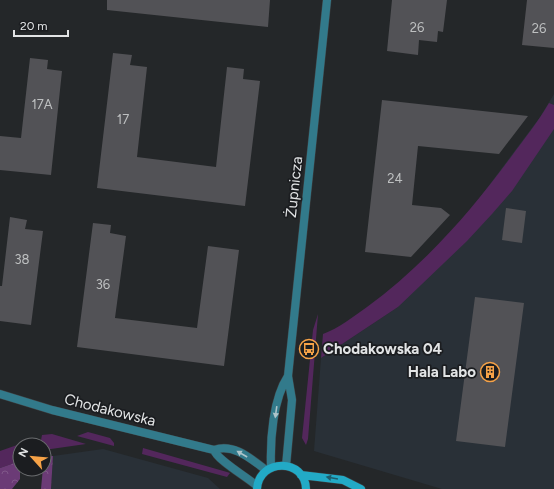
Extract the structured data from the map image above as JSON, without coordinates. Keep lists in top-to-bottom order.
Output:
{
  "streets": {
    "street": ["Żupnicza", "Chodakowska"]
  },
  "crossings": [
    ["Żupnicza", "Chodakowska"]
  ],
  "places": {
    "bus stop": ["Chodakowska 04"],
    "building": ["Hala Labo"]
  },
  "house_numbers": [
    "26",
    "26",
    "17A",
    "17",
    "24",
    "38",
    "36"
  ],
  "scale_bar": "20 m",
  "north": "top left"
}
